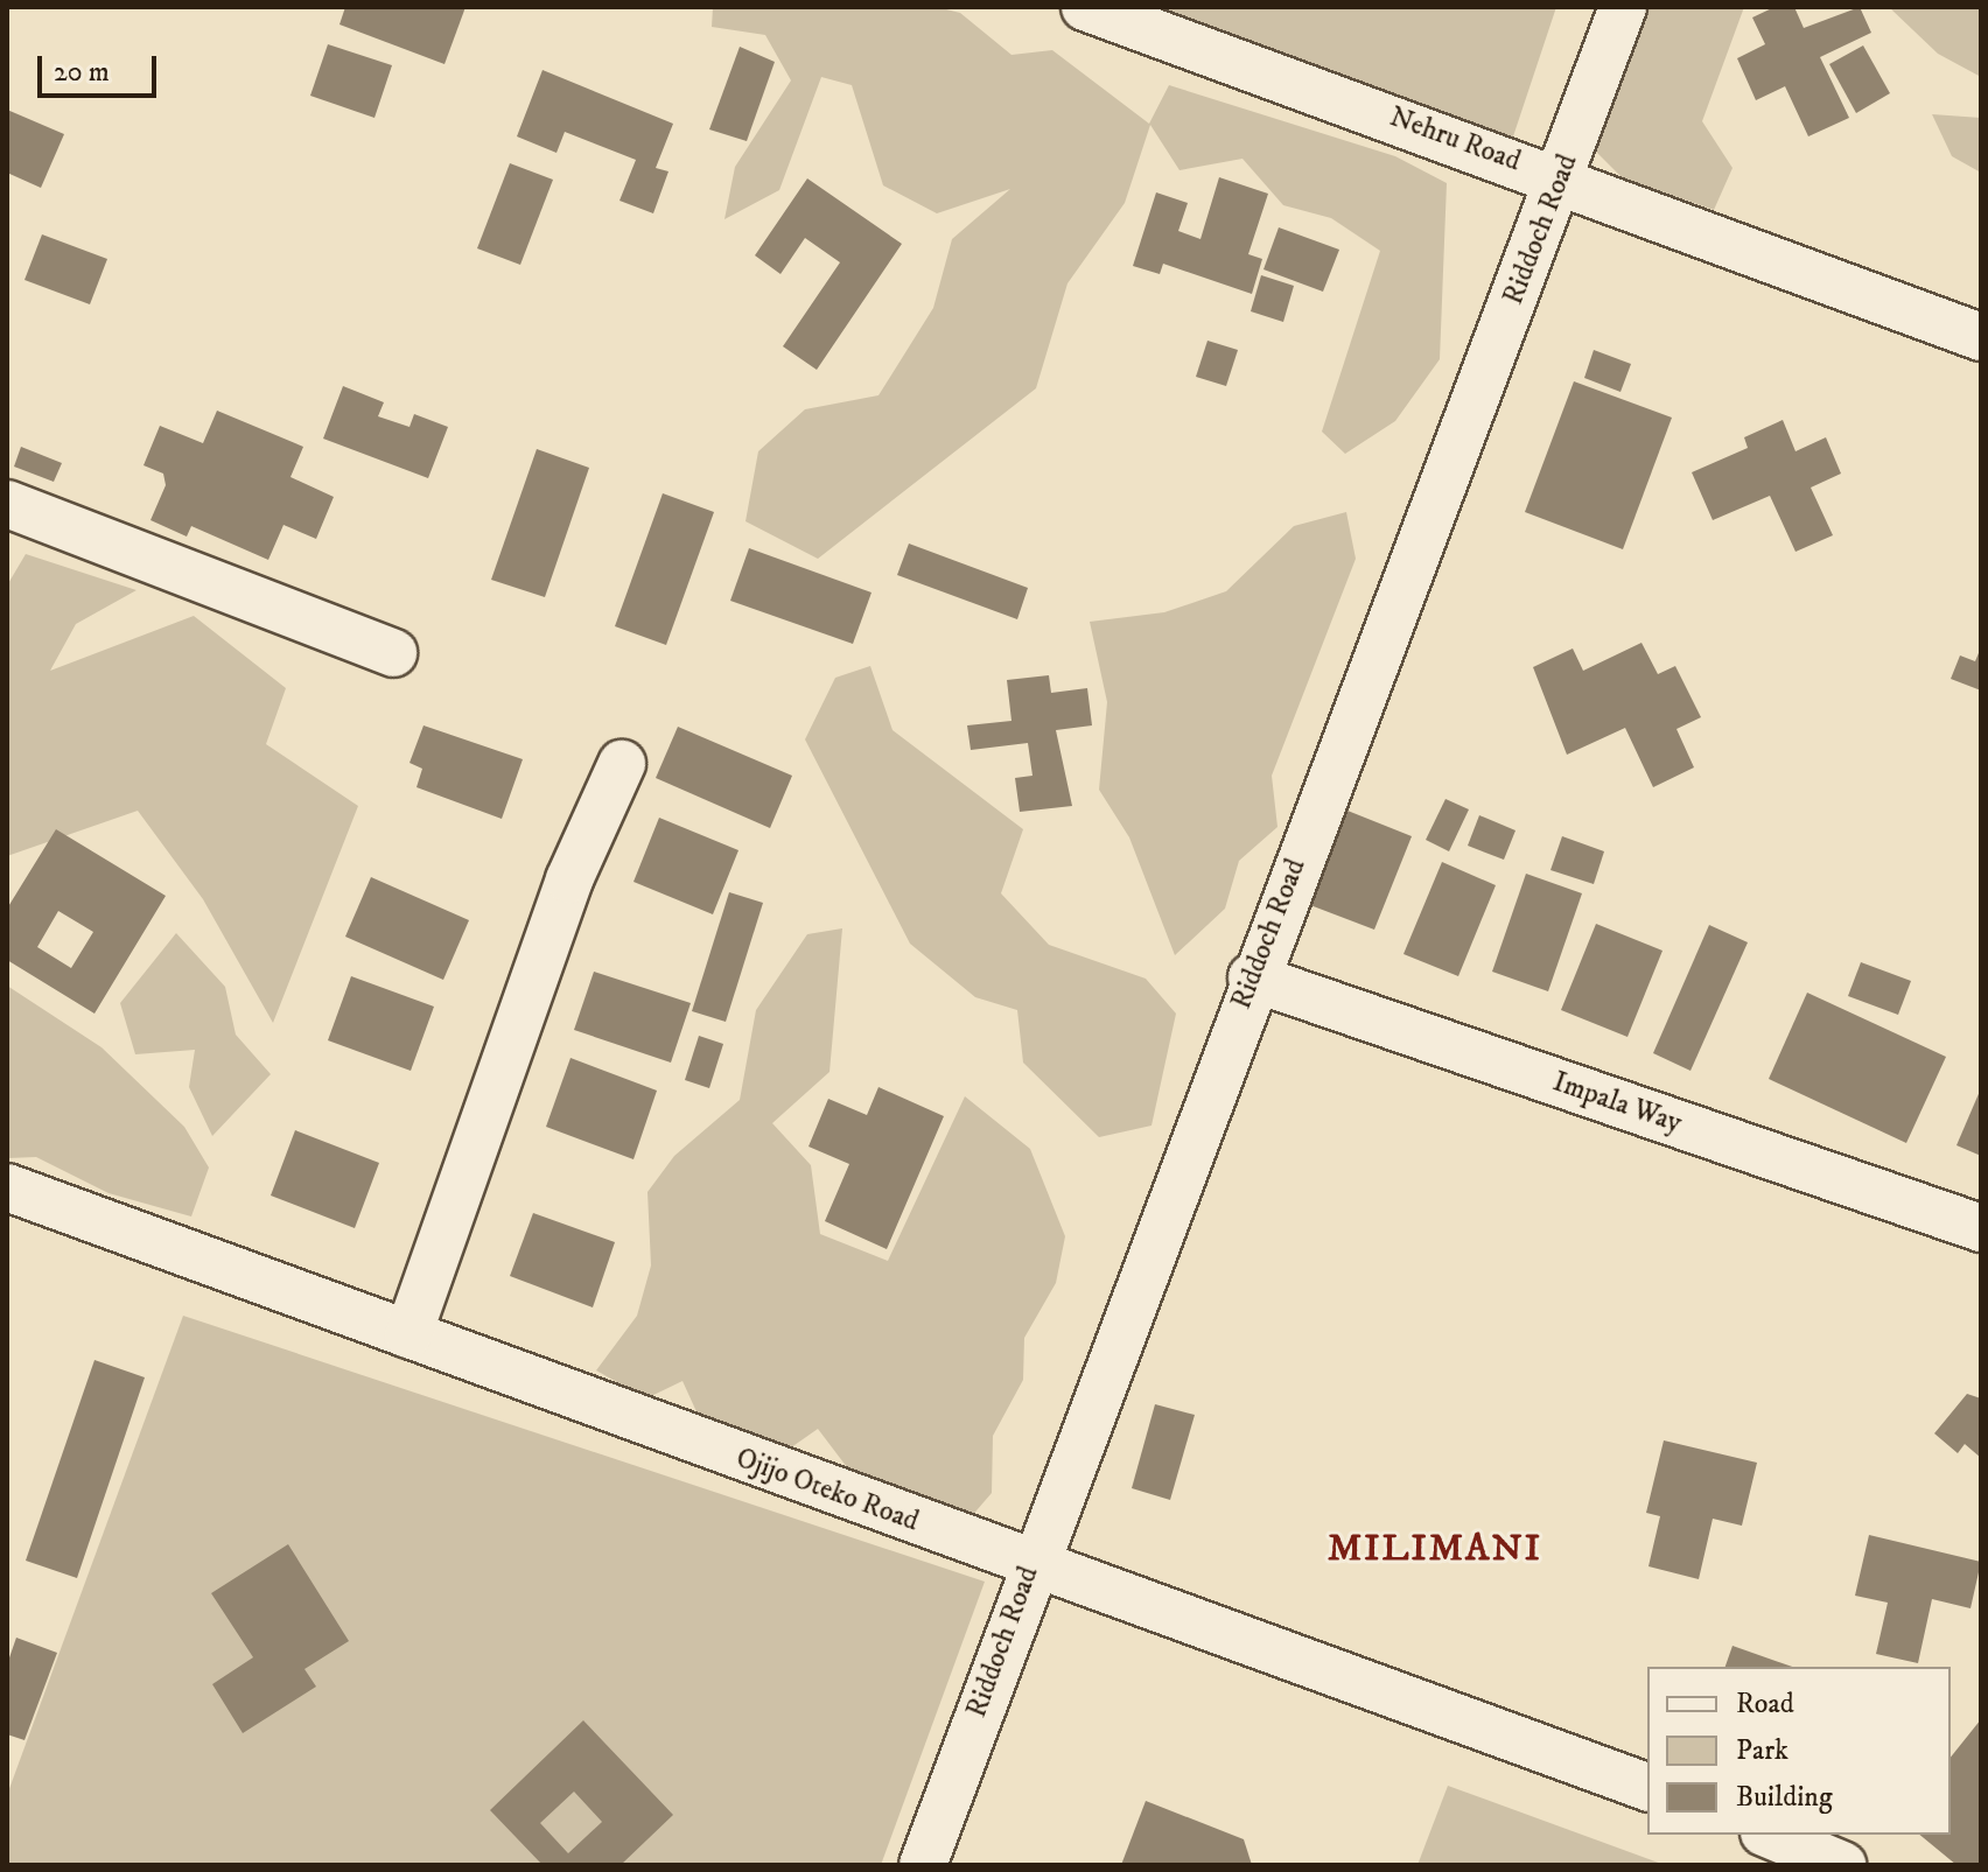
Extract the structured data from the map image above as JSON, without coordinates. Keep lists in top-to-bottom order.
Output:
{
  "streets": {
    "street": [
      "Nehru Road",
      "Riddoch Road",
      "Impala Way",
      "Ojijo Oteko Road"
    ]
  },
  "crossings": [
    ["Nehru Road", "Riddoch Road"],
    ["Riddoch Road", "Impala Way"],
    ["Riddoch Road", "Ojijo Oteko Road"]
  ],
  "districts": ["MILIMANI"],
  "legend": ["Road", "Park", "Building"],
  "scale_bar": "20 m"
}
